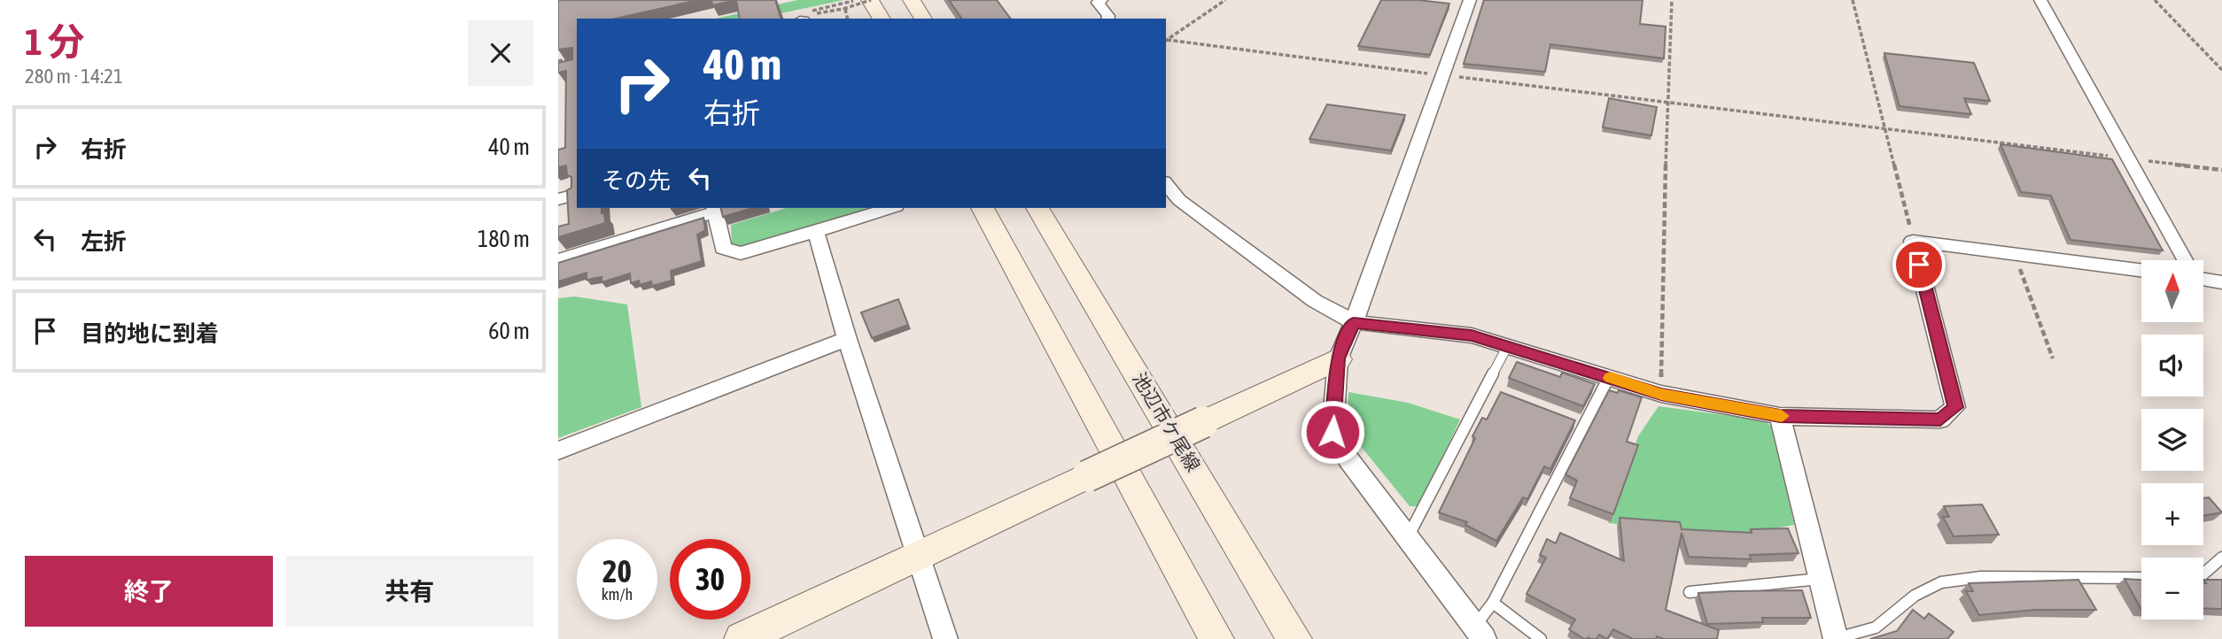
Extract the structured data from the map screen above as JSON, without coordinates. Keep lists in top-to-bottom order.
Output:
{
  "streets": {
    "street": ["池辺市ケ尾線"]
  },
  "north": "top",
  "page": {
    "heading": ["1 分", "280 m · 14:21"],
    "turn": ["40 m", "右折"],
    "list": [
      {
        "name": "右折",
        "value": "40 m"
      },
      {
        "name": "左折",
        "value": "180 m"
      },
      {
        "name": "目的地に到着",
        "value": "60 m"
      }
    ],
    "then": "その先",
    "map_buttons": ["+", "−"],
    "speed": "20 km/h",
    "limit": "30",
    "buttons": ["終了", "共有"]
  }
}
